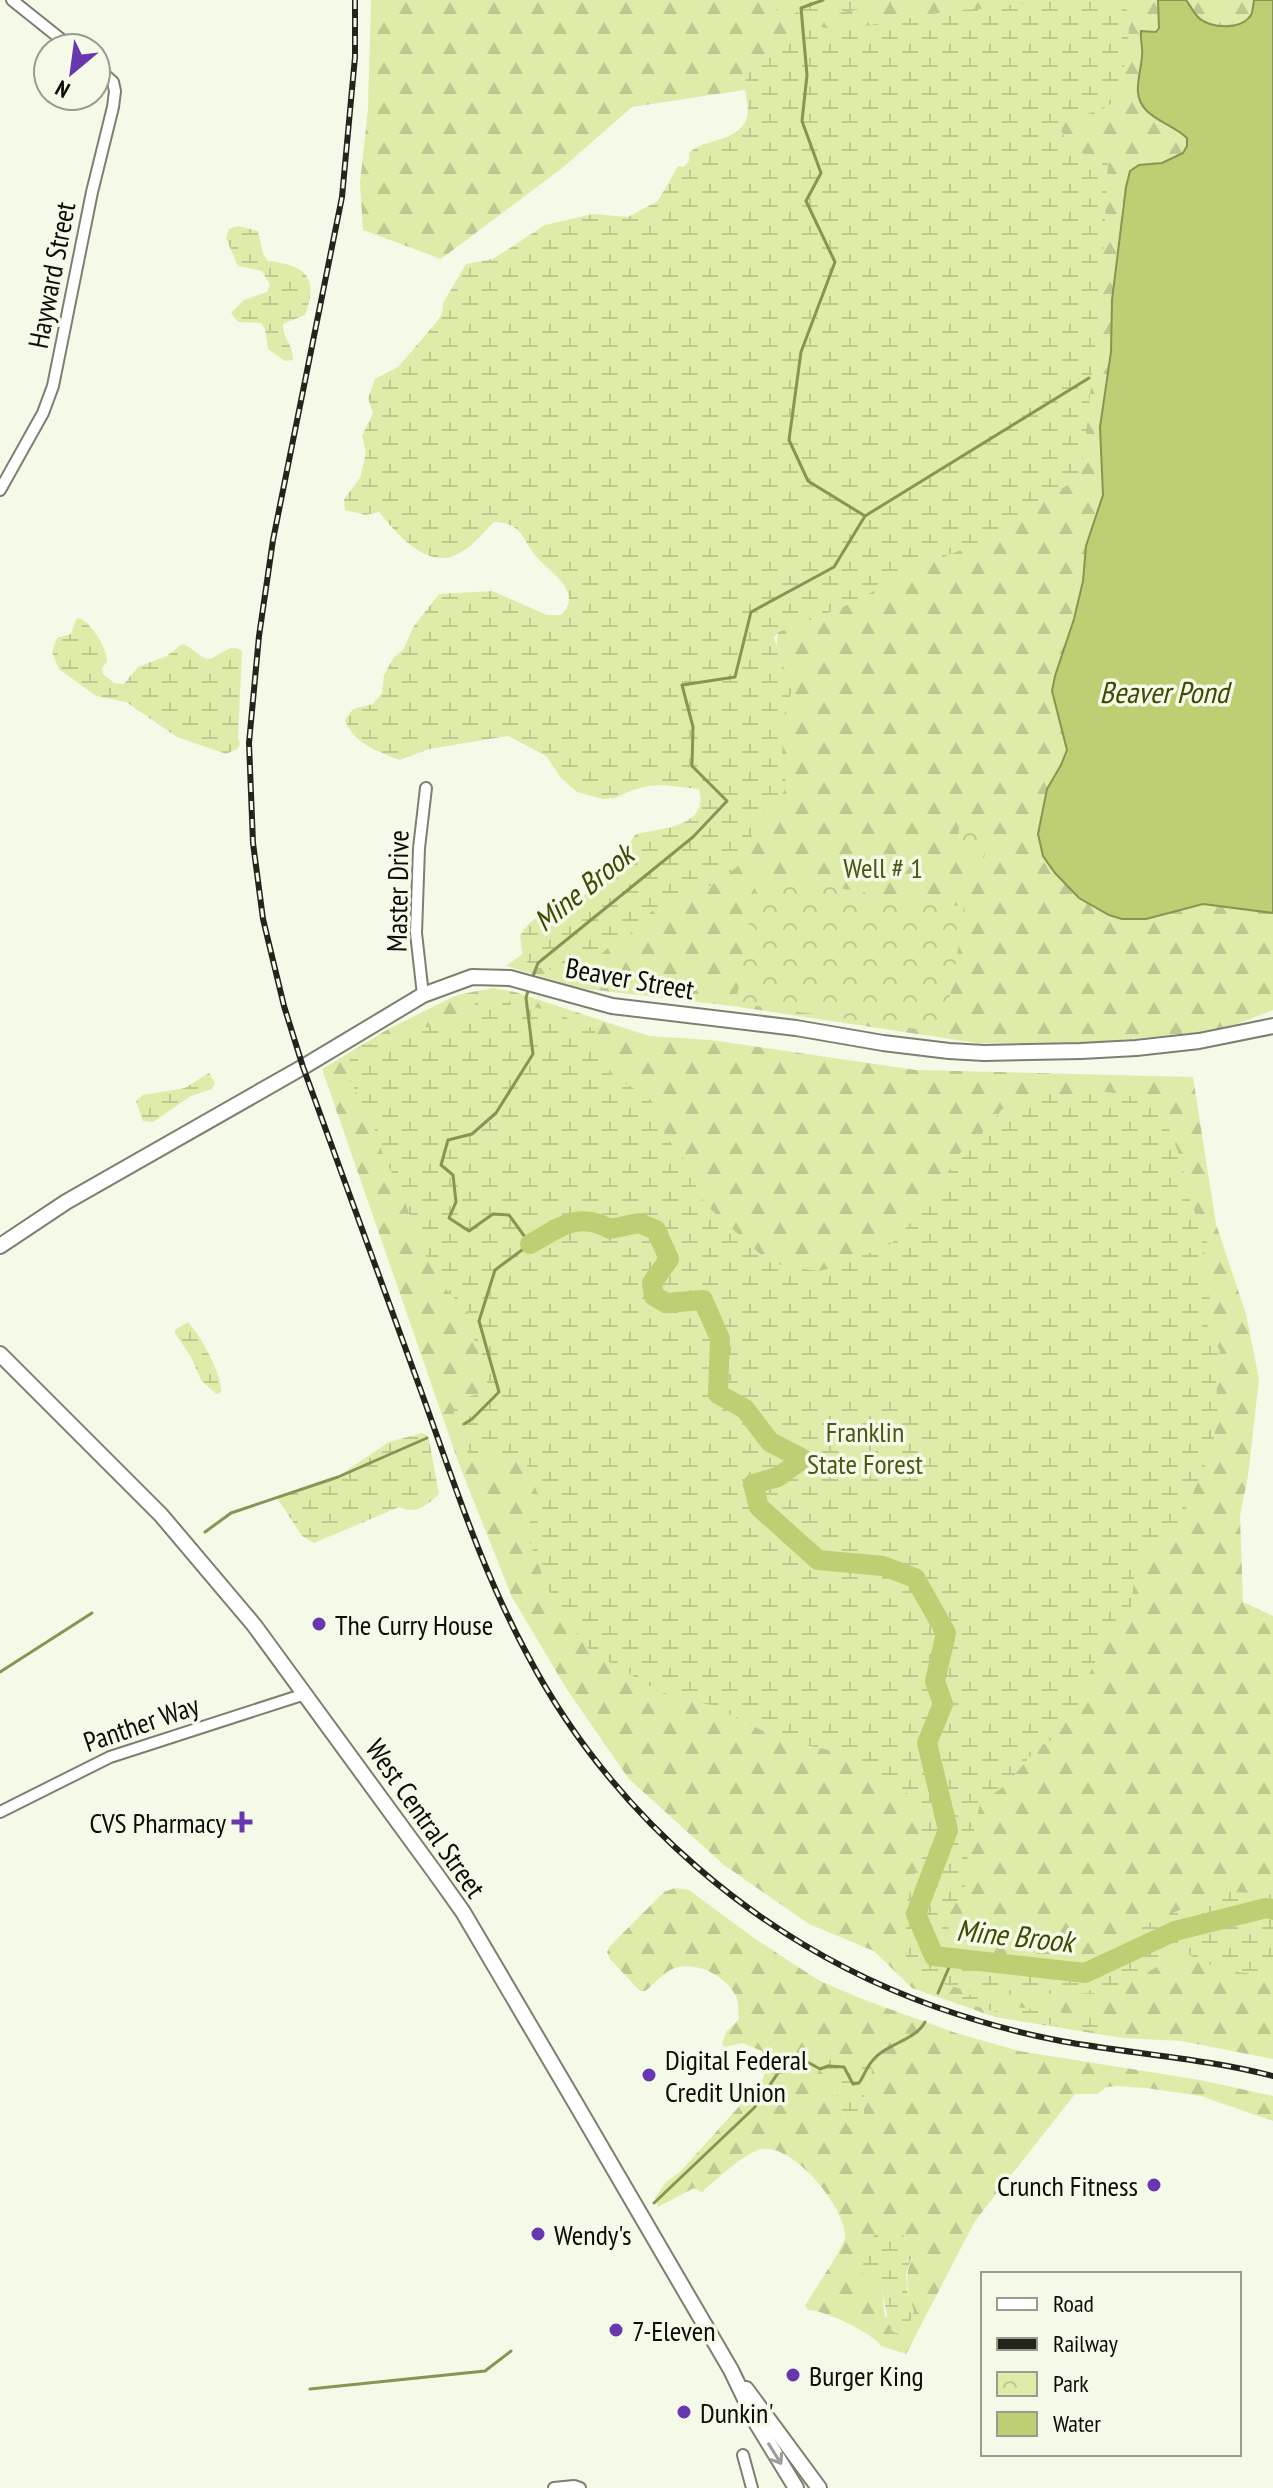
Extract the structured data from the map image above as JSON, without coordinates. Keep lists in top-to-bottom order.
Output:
{
  "streets": {
    "main road": ["Beaver Street", "West Central Street"],
    "street": ["Hayward Street", "Master Drive", "Panther Way"]
  },
  "crossings": [
    ["Master Drive", "Beaver Street"],
    ["Panther Way", "West Central Street"]
  ],
  "water": ["Beaver Pond", "Mine Brook"],
  "parks": ["Well # 1", "Franklin State Forest"],
  "places": {
    "other": [
      "The Curry House",
      "Digital Federal Credit Union",
      "Crunch Fitness",
      "Wendy's",
      "7-Eleven",
      "Burger King",
      "Dunkin'"
    ],
    "health": ["CVS Pharmacy"]
  },
  "legend": [
    "Road",
    "Railway",
    "Park",
    "Water"
  ],
  "north": "bottom left"
}
